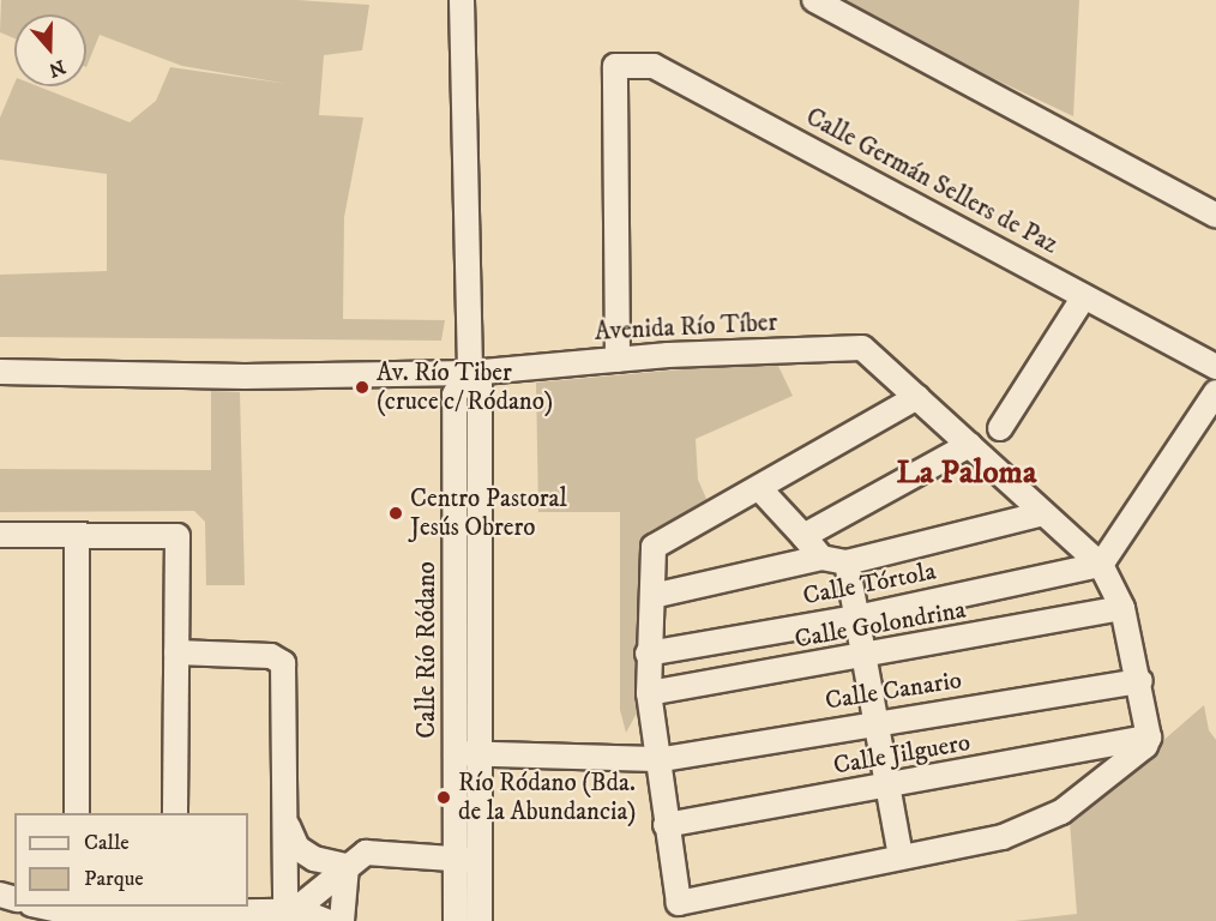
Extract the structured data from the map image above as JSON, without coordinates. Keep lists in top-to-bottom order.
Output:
{
  "streets": {
    "street": [
      "Calle Germán Sellers de Paz",
      "Avenida Río Tíber",
      "Calle Tórtola",
      "Calle Golondrina",
      "Calle Río Ródano",
      "Calle Canario",
      "Calle Jilguero"
    ]
  },
  "crossings": [
    ["Calle Germán Sellers de Paz", "Avenida Río Tíber"],
    ["Avenida Río Tíber", "Calle Tórtola"],
    ["Avenida Río Tíber", "Calle Golondrina"],
    ["Avenida Río Tíber", "Calle Río Ródano"],
    ["Avenida Río Tíber", "Calle Canario"],
    ["Avenida Río Tíber", "Calle Jilguero"],
    ["Calle Río Ródano", "Calle Canario"]
  ],
  "districts": ["La Paloma"],
  "places": ["Av. Río Tiber (cruce c/ Ródano)", "Centro Pastoral Jesús Obrero", "Río Ródano (Bda. de la Abundancia)"],
  "legend": ["Calle", "Parque"],
  "north": "bottom"
}
